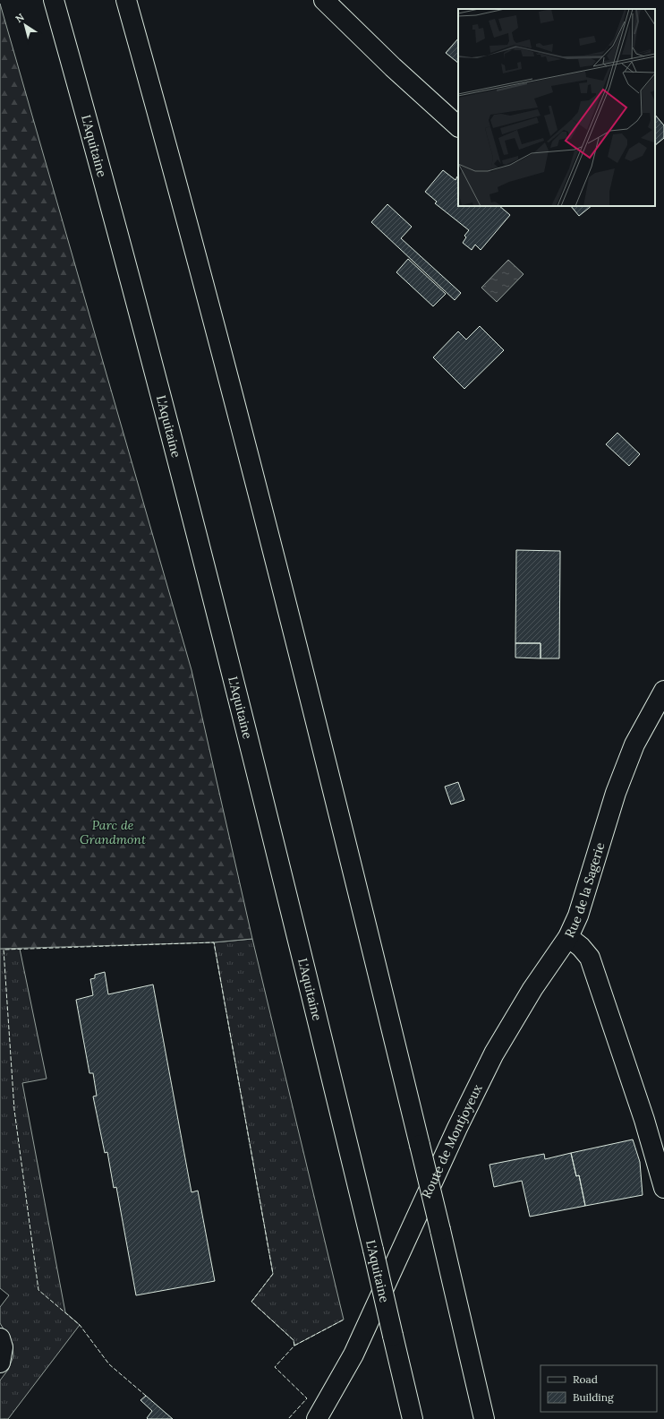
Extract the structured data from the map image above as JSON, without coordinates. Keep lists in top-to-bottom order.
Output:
{
  "streets": {
    "main road": ["L'Aquitaine", "Rue de la Sagerie", "Route de Montjoyeux"]
  },
  "crossings": [
    ["Rue de la Sagerie", "Route de Montjoyeux"]
  ],
  "parks": ["Parc de Grandmont"],
  "legend": ["Road", "Building"],
  "north": "top left"
}
